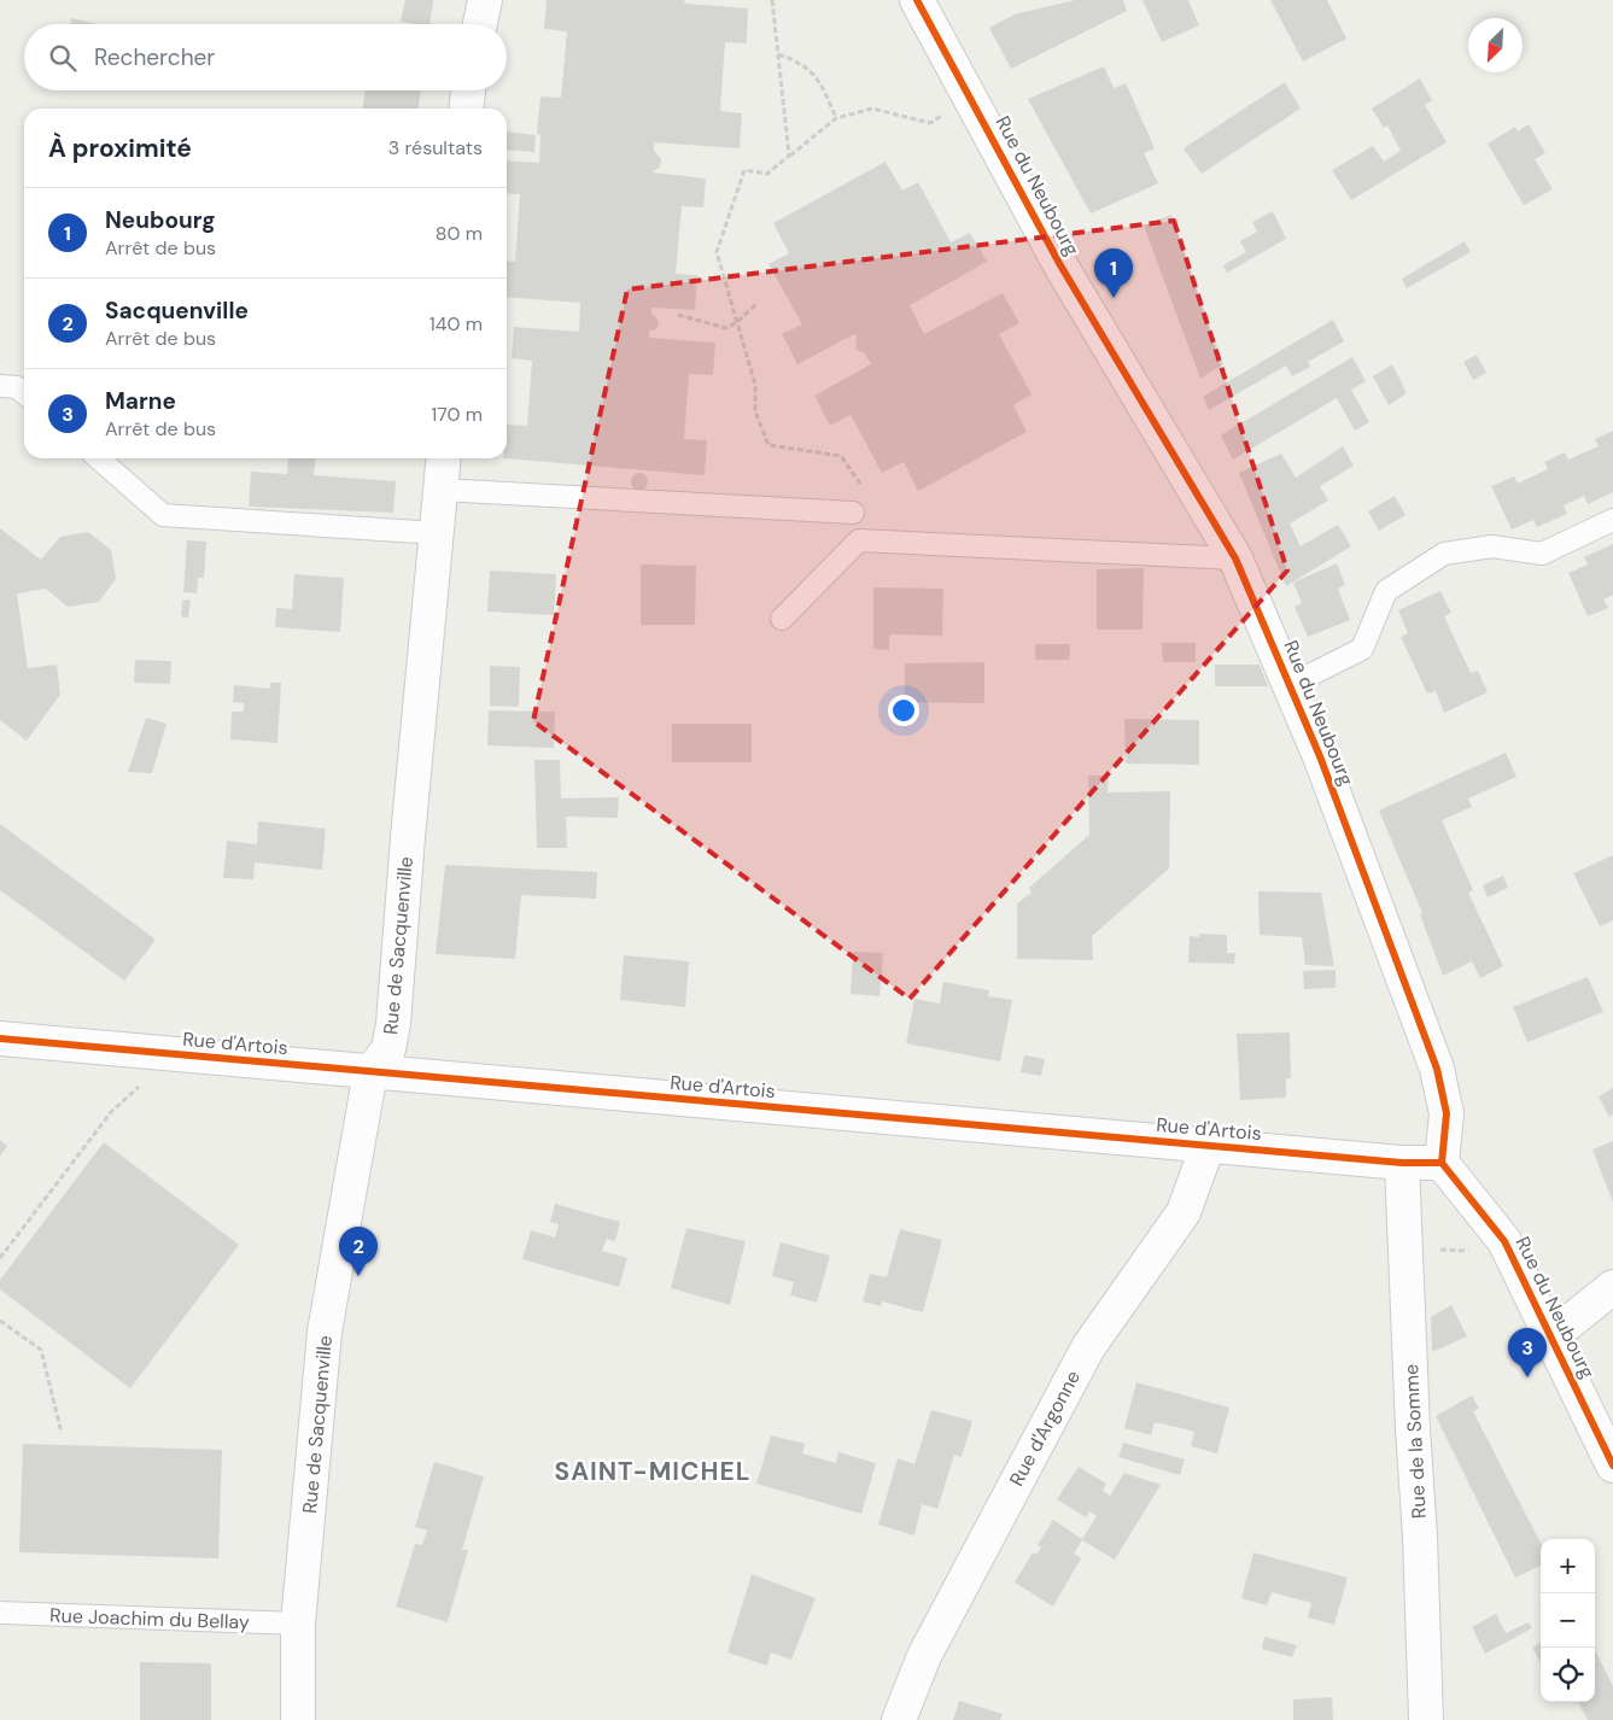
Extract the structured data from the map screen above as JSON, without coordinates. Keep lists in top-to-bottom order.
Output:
{
  "streets": {
    "street": [
      "Rue du Neubourg",
      "Rue de Sacquenville",
      "Rue d'Artois",
      "Rue d'Argonne",
      "Rue de la Somme"
    ],
    "lane": ["Rue Joachim du Bellay"]
  },
  "crossings": [
    ["Rue du Neubourg", "Rue d'Artois"],
    ["Rue de Sacquenville", "Rue d'Artois"],
    ["Rue de Sacquenville", "Rue Joachim du Bellay"],
    ["Rue d'Artois", "Rue d'Argonne"],
    ["Rue d'Artois", "Rue de la Somme"]
  ],
  "districts": ["SAINT-MICHEL"],
  "north": "bottom left",
  "page": {
    "search": "Rechercher",
    "heading": ["À proximité", "3 résultats"],
    "list": [
      {
        "mark": "1",
        "name": "Neubourg",
        "note": "Arrêt de bus",
        "value": "80 m"
      },
      {
        "mark": "2",
        "name": "Sacquenville",
        "note": "Arrêt de bus",
        "value": "140 m"
      },
      {
        "mark": "3",
        "name": "Marne",
        "note": "Arrêt de bus",
        "value": "170 m"
      }
    ],
    "pins": ["1", "2", "3"],
    "map_buttons": ["+", "−"]
  }
}
